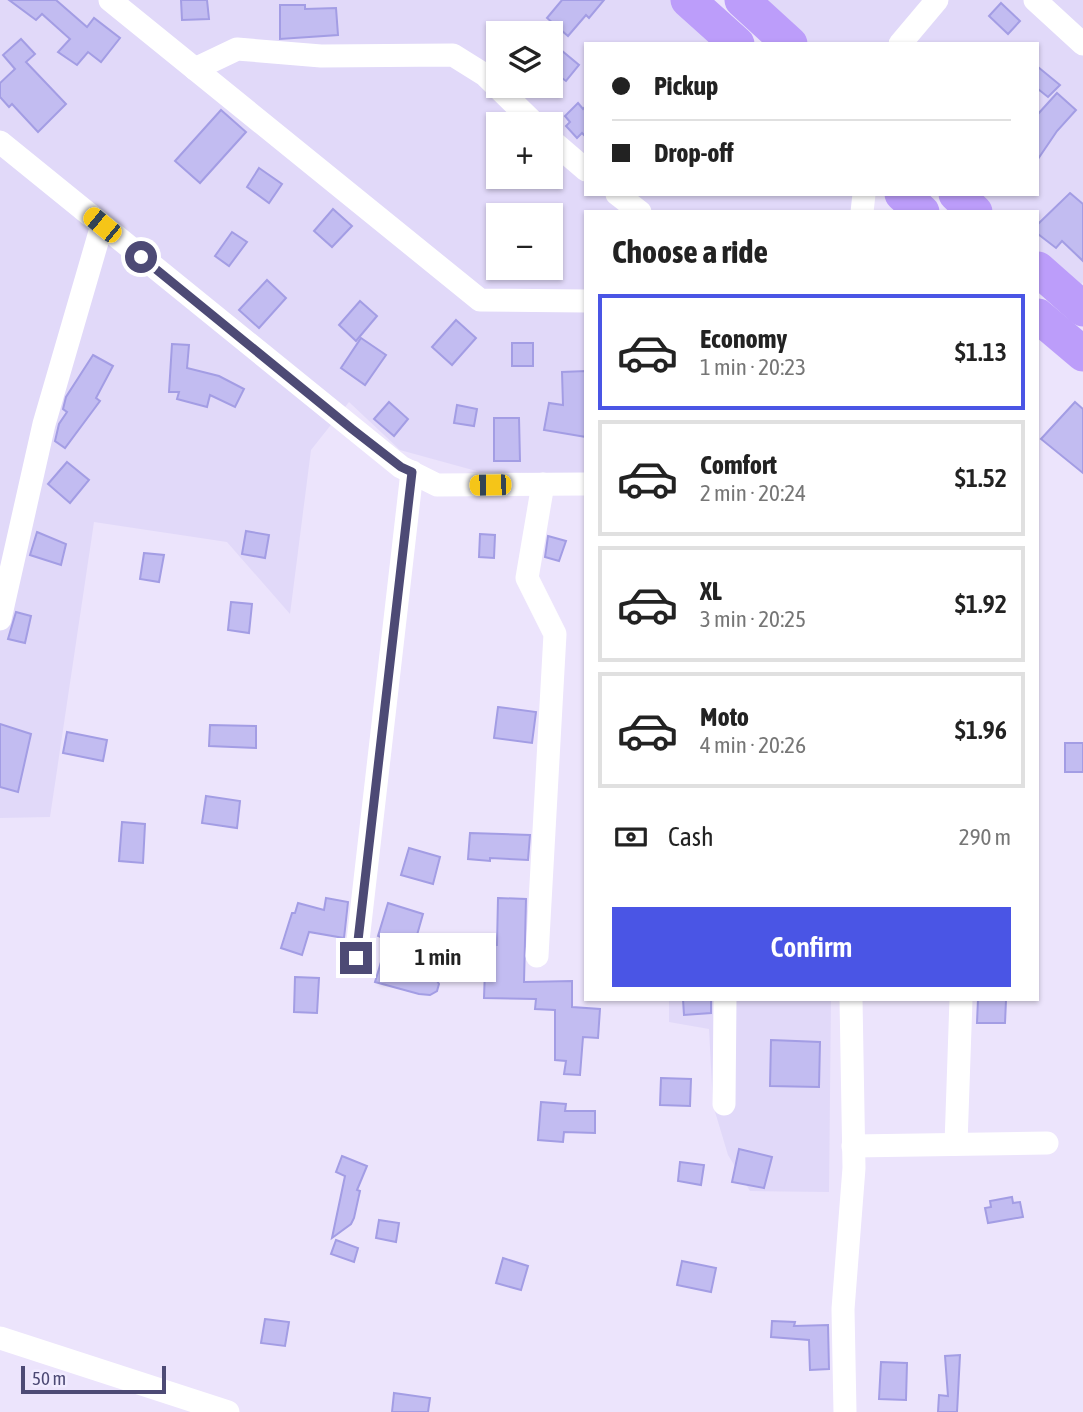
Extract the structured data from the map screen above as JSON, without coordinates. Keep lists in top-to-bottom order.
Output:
{
  "scale_bar": "50 m",
  "page": {
    "map_buttons": ["+", "−"],
    "banner": ["Pickup", "Drop-off"],
    "heading": "Choose a ride",
    "list": [
      {
        "name": "Economy",
        "note": "1 min · 20:23",
        "value": "$1.13"
      },
      {
        "name": "Comfort",
        "note": "2 min · 20:24",
        "value": "$1.52"
      },
      {
        "name": "XL",
        "note": "3 min · 20:25",
        "value": "$1.92"
      },
      {
        "name": "Moto",
        "note": "4 min · 20:26",
        "value": "$1.96"
      }
    ],
    "pay": ["Cash", "290 m"],
    "buttons": "Confirm",
    "bubble": "1 min",
    "scale": "50 m"
  }
}
